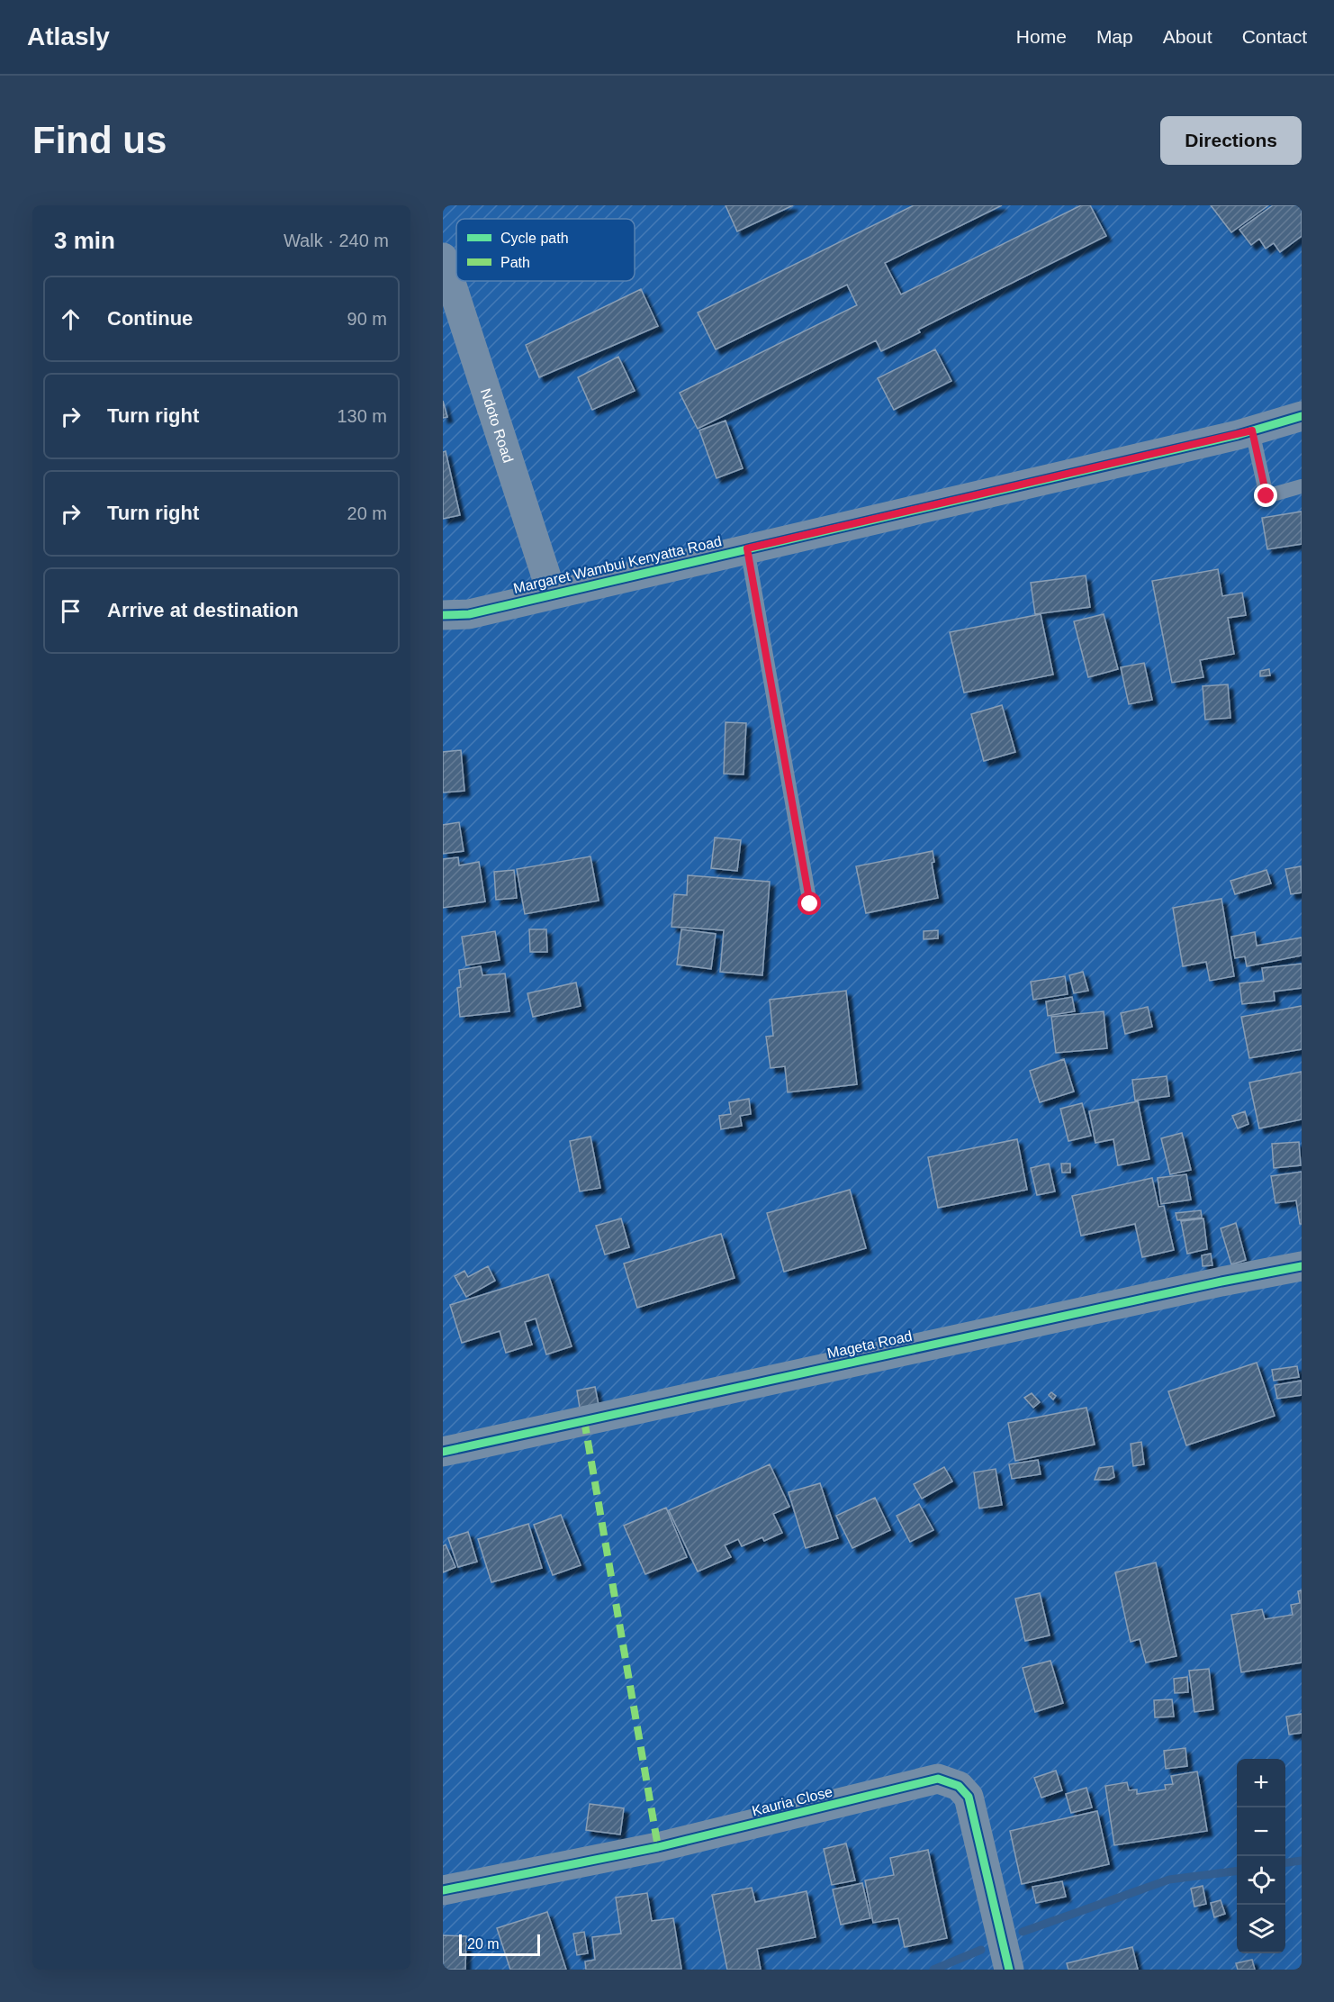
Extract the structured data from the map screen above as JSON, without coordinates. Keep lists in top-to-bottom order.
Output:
{
  "streets": {
    "street": [
      "Ndoto Road",
      "Margaret Wambui Kenyatta Road",
      "Mageta Road",
      "Kauria Close"
    ]
  },
  "crossings": [
    ["Ndoto Road", "Margaret Wambui Kenyatta Road"]
  ],
  "legend": ["Cycle path", "Path"],
  "scale_bar": "20 m",
  "page": {
    "header": "Atlasly",
    "nav": [
      "Home",
      "Map",
      "About",
      "Contact"
    ],
    "buttons": "Directions",
    "title": "Find us",
    "heading": ["3 min", "Walk · 240 m"],
    "list": [
      ["Continue", "90 m"],
      ["Turn right", "130 m"],
      ["Turn right", "20 m"],
      "Arrive at destination"
    ],
    "map_buttons": ["+", "−"],
    "scale": "20 m"
  }
}
